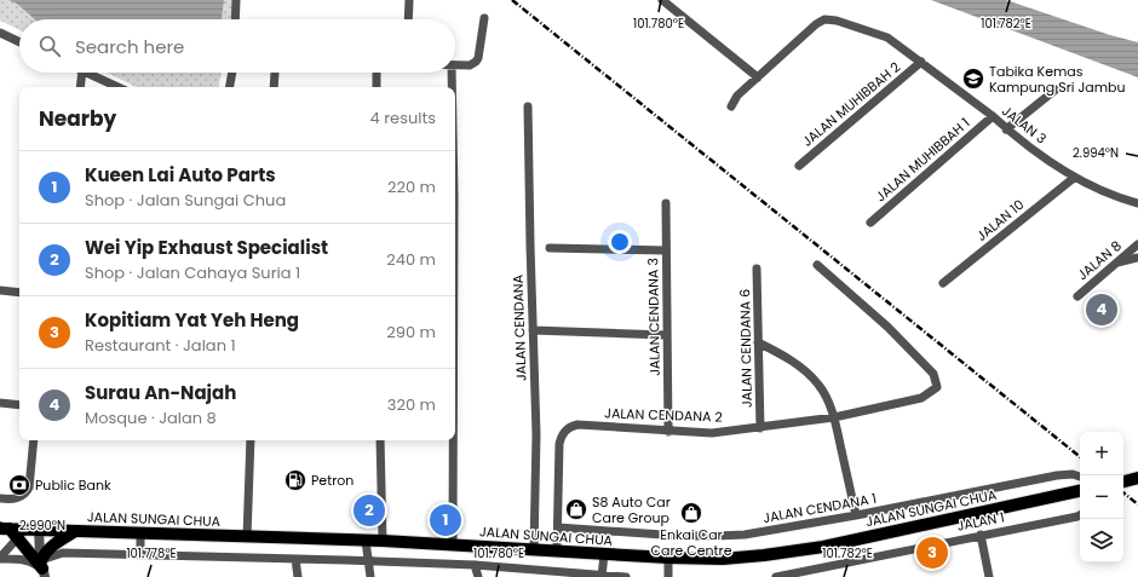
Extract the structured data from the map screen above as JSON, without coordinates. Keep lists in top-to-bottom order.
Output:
{
  "streets": {
    "main road": ["JALAN SUNGAI CHUA"],
    "street": [
      "JALAN MUHIBBAH 2",
      "JALAN 3",
      "JALAN MUHIBBAH 1",
      "JALAN 10",
      "JALAN 8",
      "JALAN CENDANA 3",
      "JALAN CENDANA",
      "JALAN CENDANA 6",
      "JALAN CENDANA 2",
      "JALAN CENDANA 1",
      "JALAN 1"
    ]
  },
  "crossings": [
    ["JALAN MUHIBBAH 2", "JALAN 3"],
    ["JALAN 3", "JALAN MUHIBBAH 1"],
    ["JALAN 3", "JALAN 10"],
    ["JALAN CENDANA 3", "JALAN CENDANA 2"],
    ["JALAN CENDANA", "JALAN SUNGAI CHUA"],
    ["JALAN CENDANA 6", "JALAN CENDANA 2"],
    ["JALAN CENDANA 2", "JALAN CENDANA 1"]
  ],
  "places": {
    "school or university": ["Tabika Kemas Kampung Sri Jambu"],
    "fuel station": ["Petron"],
    "bank": ["Public Bank"],
    "shop": ["S8 Auto Car Care Group", "Enkai Car Care Centre"]
  },
  "page": {
    "search": "Search here",
    "heading": ["Nearby", "4 results"],
    "list": [
      {
        "mark": "1",
        "name": "Kueen Lai Auto Parts",
        "note": "Shop · Jalan Sungai Chua",
        "value": "220 m"
      },
      {
        "mark": "2",
        "name": "Wei Yip Exhaust Specialist",
        "note": "Shop · Jalan Cahaya Suria 1",
        "value": "240 m"
      },
      {
        "mark": "3",
        "name": "Kopitiam Yat Yeh Heng",
        "note": "Restaurant · Jalan 1",
        "value": "290 m"
      },
      {
        "mark": "4",
        "name": "Surau An-Najah",
        "note": "Mosque · Jalan 8",
        "value": "320 m"
      }
    ],
    "pins": [
      "4",
      "2",
      "1",
      "3"
    ],
    "map_buttons": ["+", "−"]
  },
  "coordinates": [
    "101.780°E",
    "101.782°E",
    "2.994°N",
    "2.990°N",
    "101.778°E"
  ]
}
